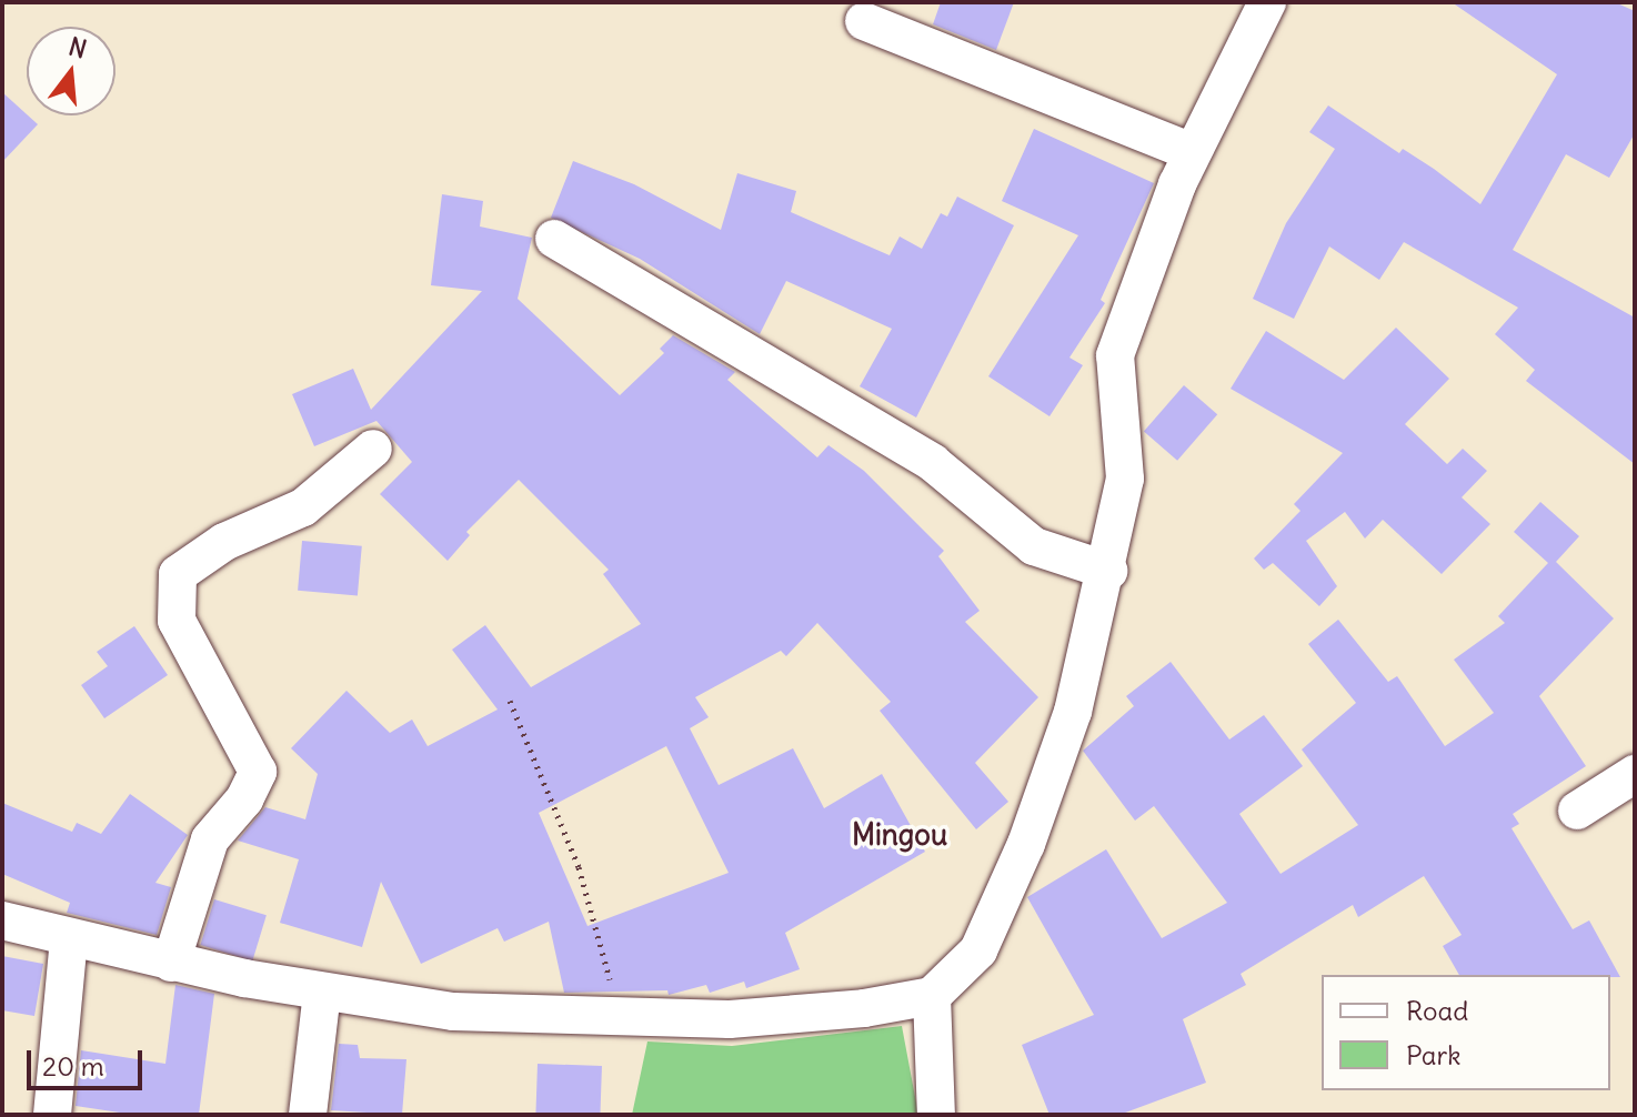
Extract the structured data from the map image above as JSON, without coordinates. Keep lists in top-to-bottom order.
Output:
{
  "districts": ["Mingou"],
  "legend": ["Road", "Park"],
  "scale_bar": "20 m",
  "north": "top"
}
